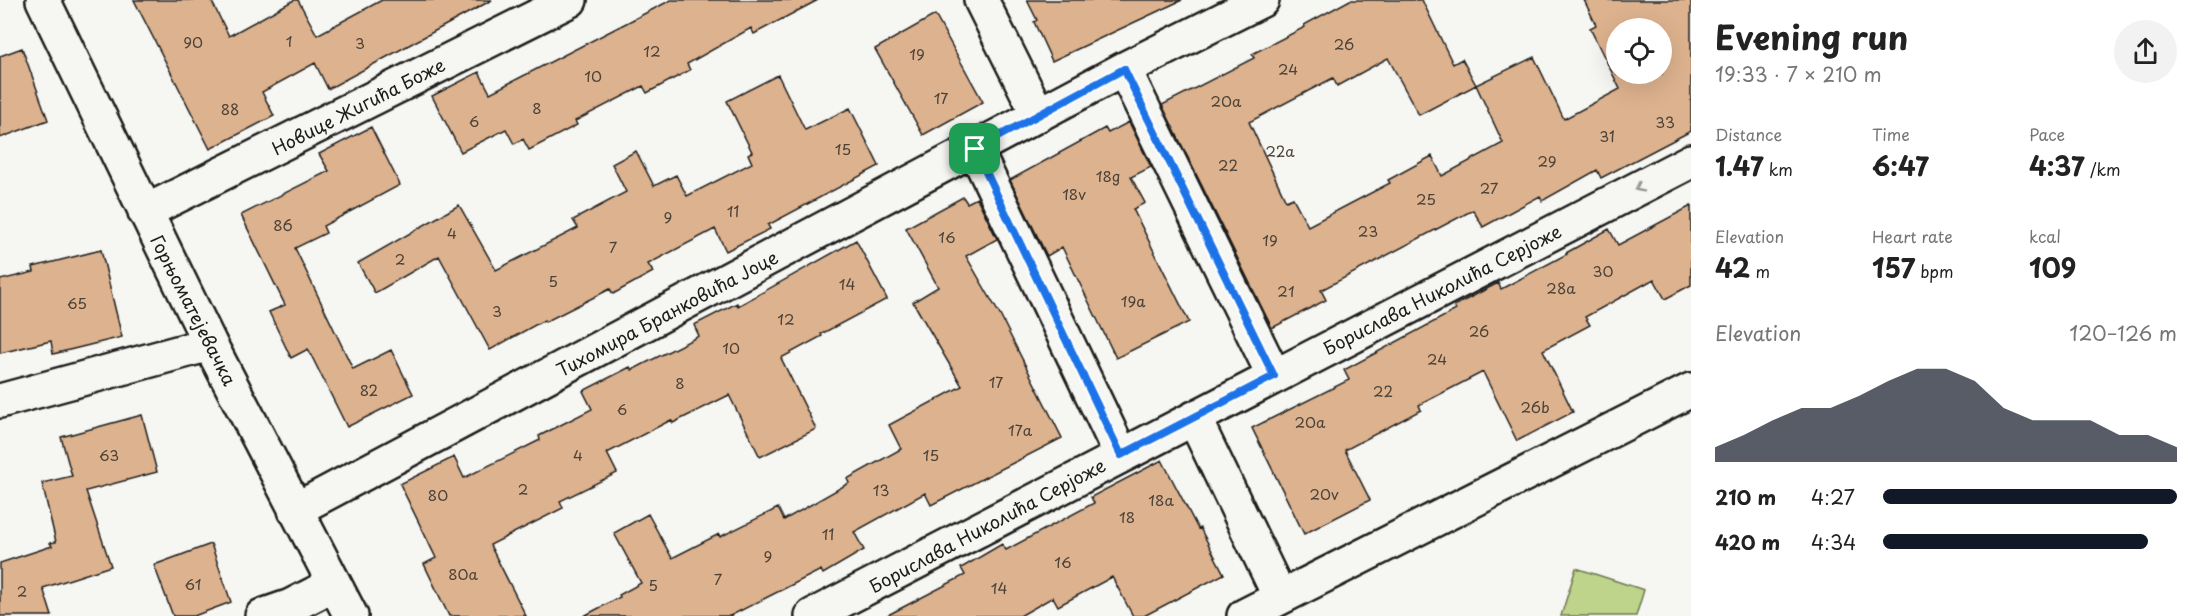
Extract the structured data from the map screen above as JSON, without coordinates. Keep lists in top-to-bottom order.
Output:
{
  "streets": {
    "street": [
      "Новице Жигића Боже",
      "Борислава Николића Серјоже",
      "Горњоматејевачка",
      "Тихомира Бранковића Јоце"
    ]
  },
  "crossings": [
    ["Новице Жигића Боже", "Горњоматејевачка"],
    ["Горњоматејевачка", "Тихомира Бранковића Јоце"]
  ],
  "house_numbers": [
    "1",
    "90",
    "3",
    "26",
    "12",
    "19",
    "24",
    "10",
    "17",
    "20a",
    "8",
    "88",
    "6",
    "33",
    "31",
    "15",
    "22a",
    "29",
    "22",
    "18g",
    "27",
    "18v",
    "25",
    "11",
    "9",
    "86",
    "23",
    "4",
    "16",
    "19",
    "7",
    "2",
    "30",
    "5",
    "14",
    "28a",
    "21",
    "19a",
    "65",
    "3",
    "12",
    "26",
    "10",
    "24",
    "17",
    "8",
    "82",
    "22",
    "26b",
    "6",
    "20a",
    "17a",
    "63",
    "4",
    "15",
    "2",
    "13",
    "20v",
    "80",
    "18a",
    "18",
    "11",
    "9",
    "16",
    "80a",
    "7",
    "61",
    "5",
    "14",
    "2"
  ],
  "page": {
    "heading": ["Evening run", "19:33 · 7 × 210 m"],
    "stats": [
      ["Distance", "1.47 km"],
      ["Time", "6:47"],
      ["Pace", "4:37 /km"],
      ["Elevation", "42 m"],
      ["Heart rate", "157 bpm"],
      ["kcal", "109"]
    ],
    "chart": ["Elevation", "120–126 m"],
    "list": [
      {
        "name": "210 m",
        "note": "4:27"
      },
      {
        "name": "420 m",
        "note": "4:34"
      }
    ]
  }
}
